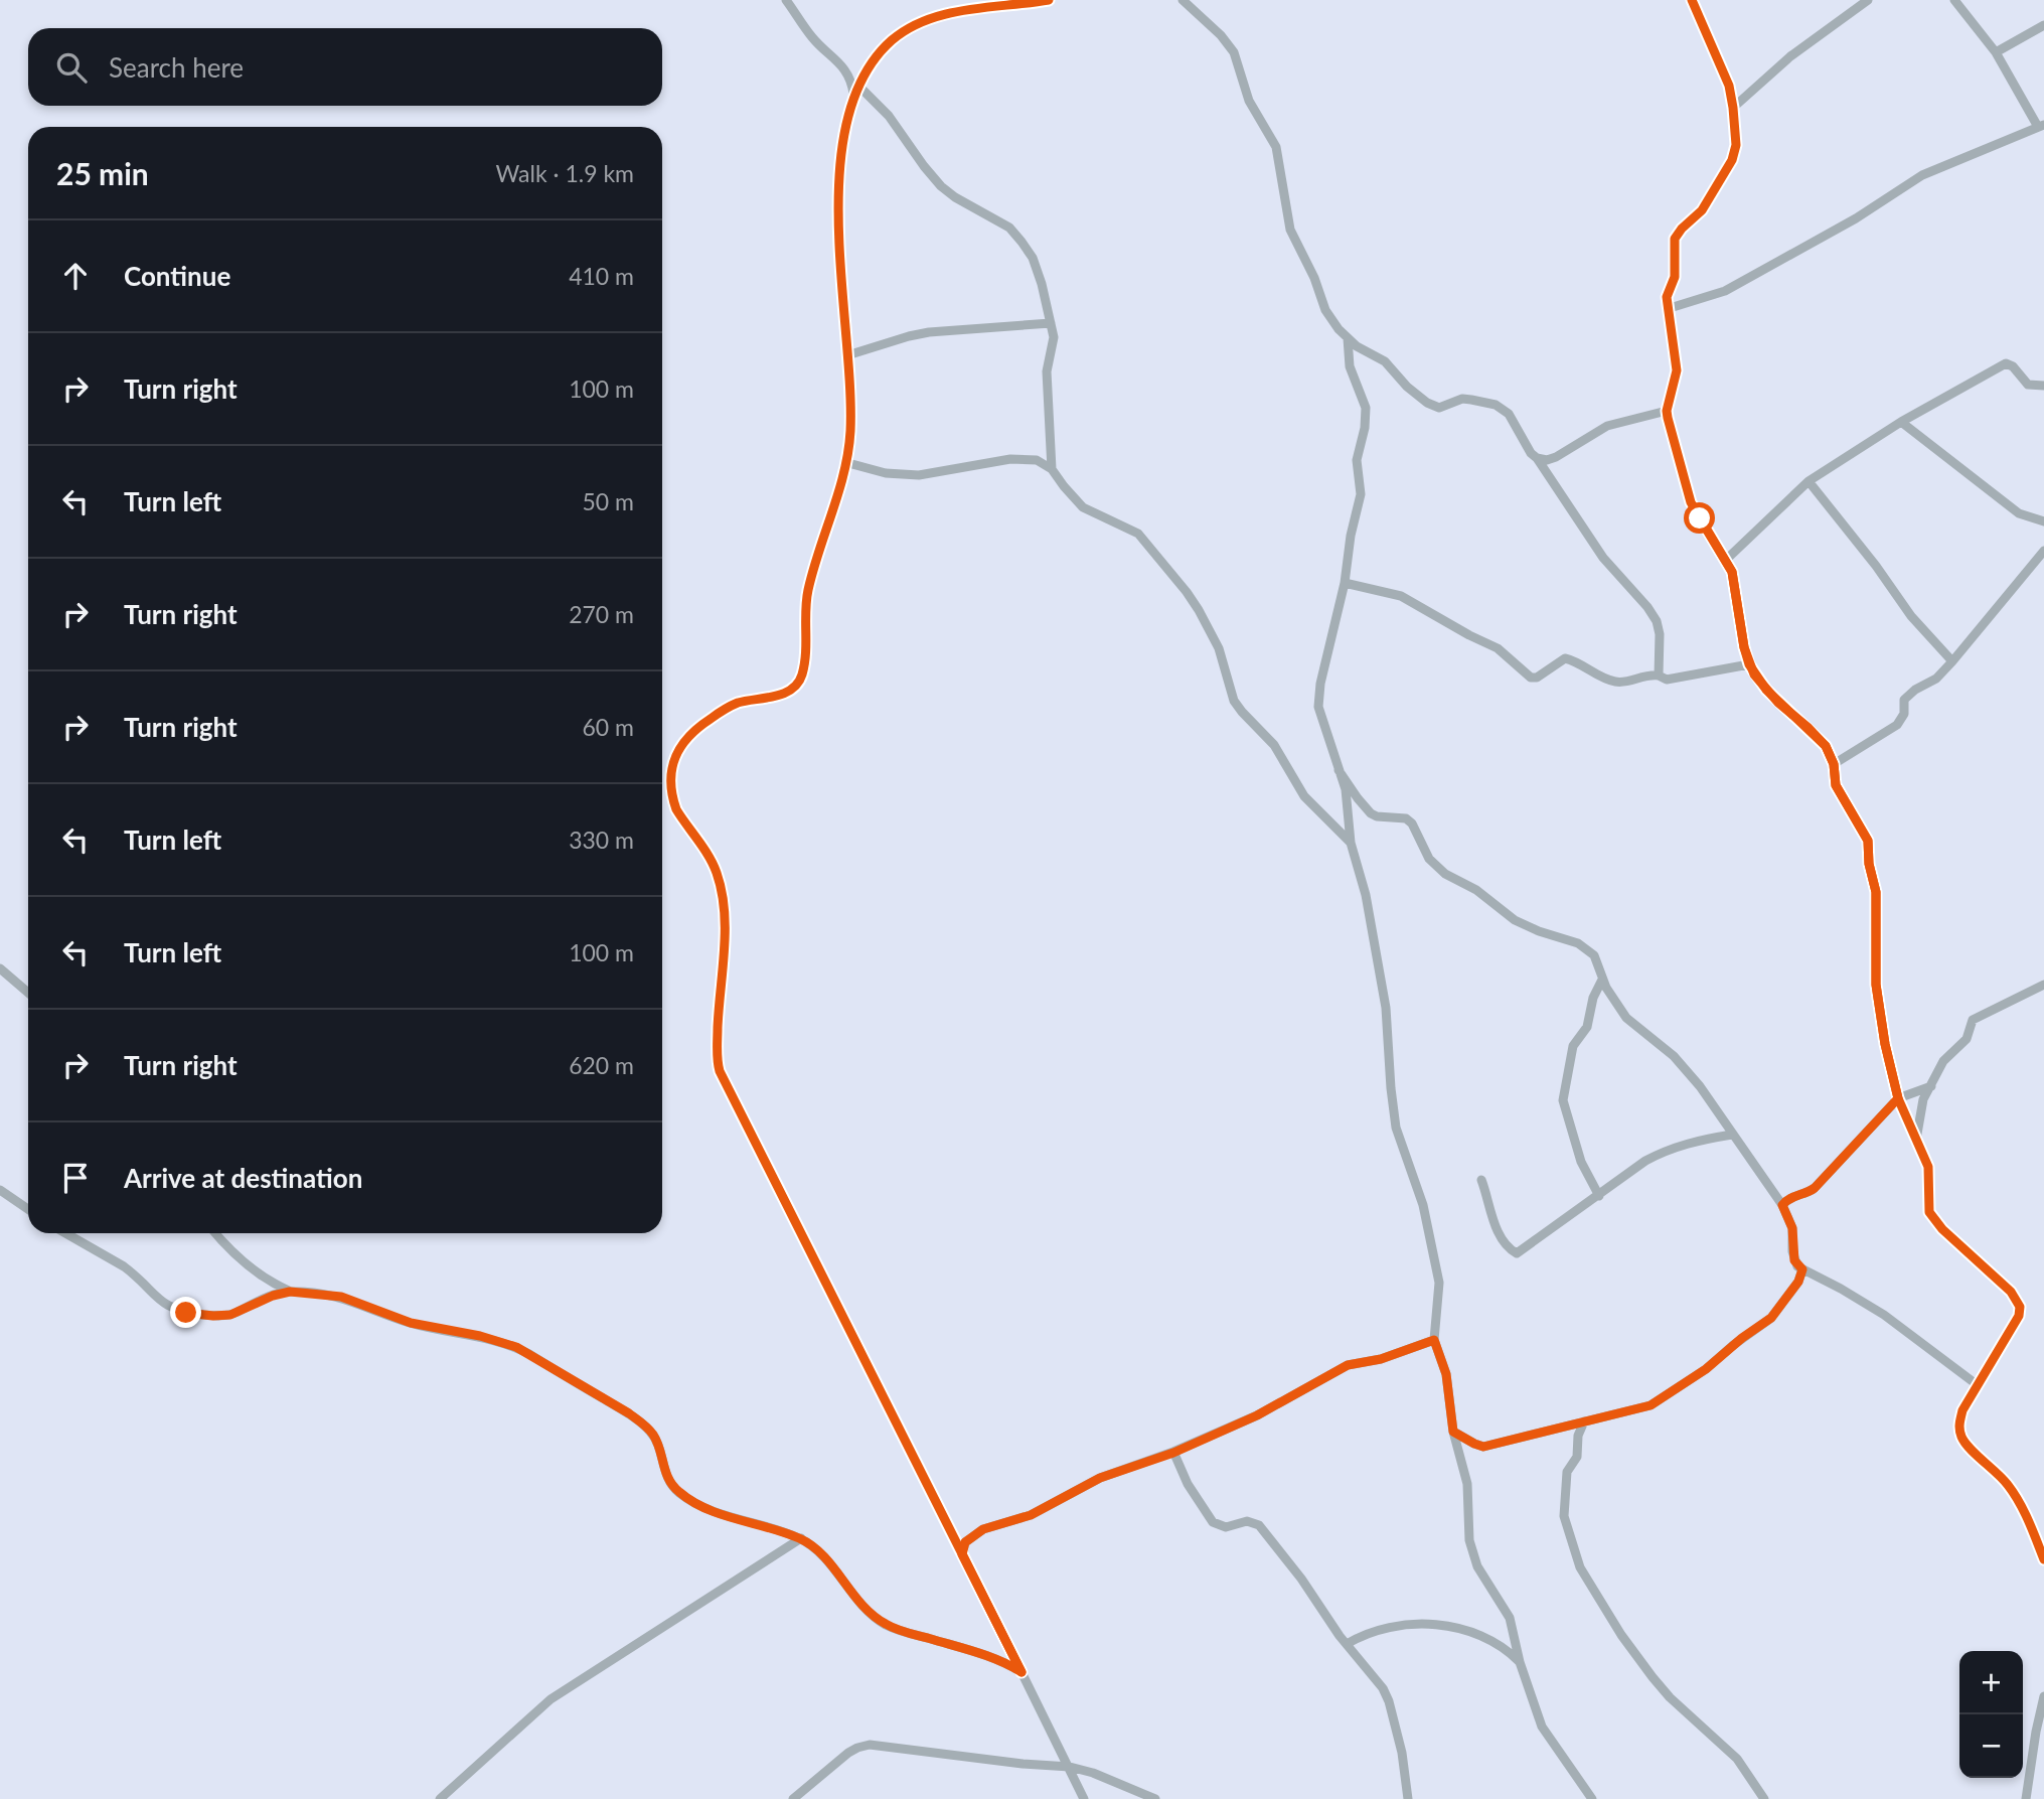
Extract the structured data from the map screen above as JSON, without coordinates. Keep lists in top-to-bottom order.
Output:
{
  "page": {
    "search": "Search here",
    "heading": ["25 min", "Walk · 1.9 km"],
    "list": [
      ["Continue", "410 m"],
      ["Turn right", "100 m"],
      ["Turn left", "50 m"],
      ["Turn right", "270 m"],
      ["Turn right", "60 m"],
      ["Turn left", "330 m"],
      ["Turn left", "100 m"],
      ["Turn right", "620 m"],
      "Arrive at destination"
    ],
    "map_buttons": ["+", "−"]
  }
}
